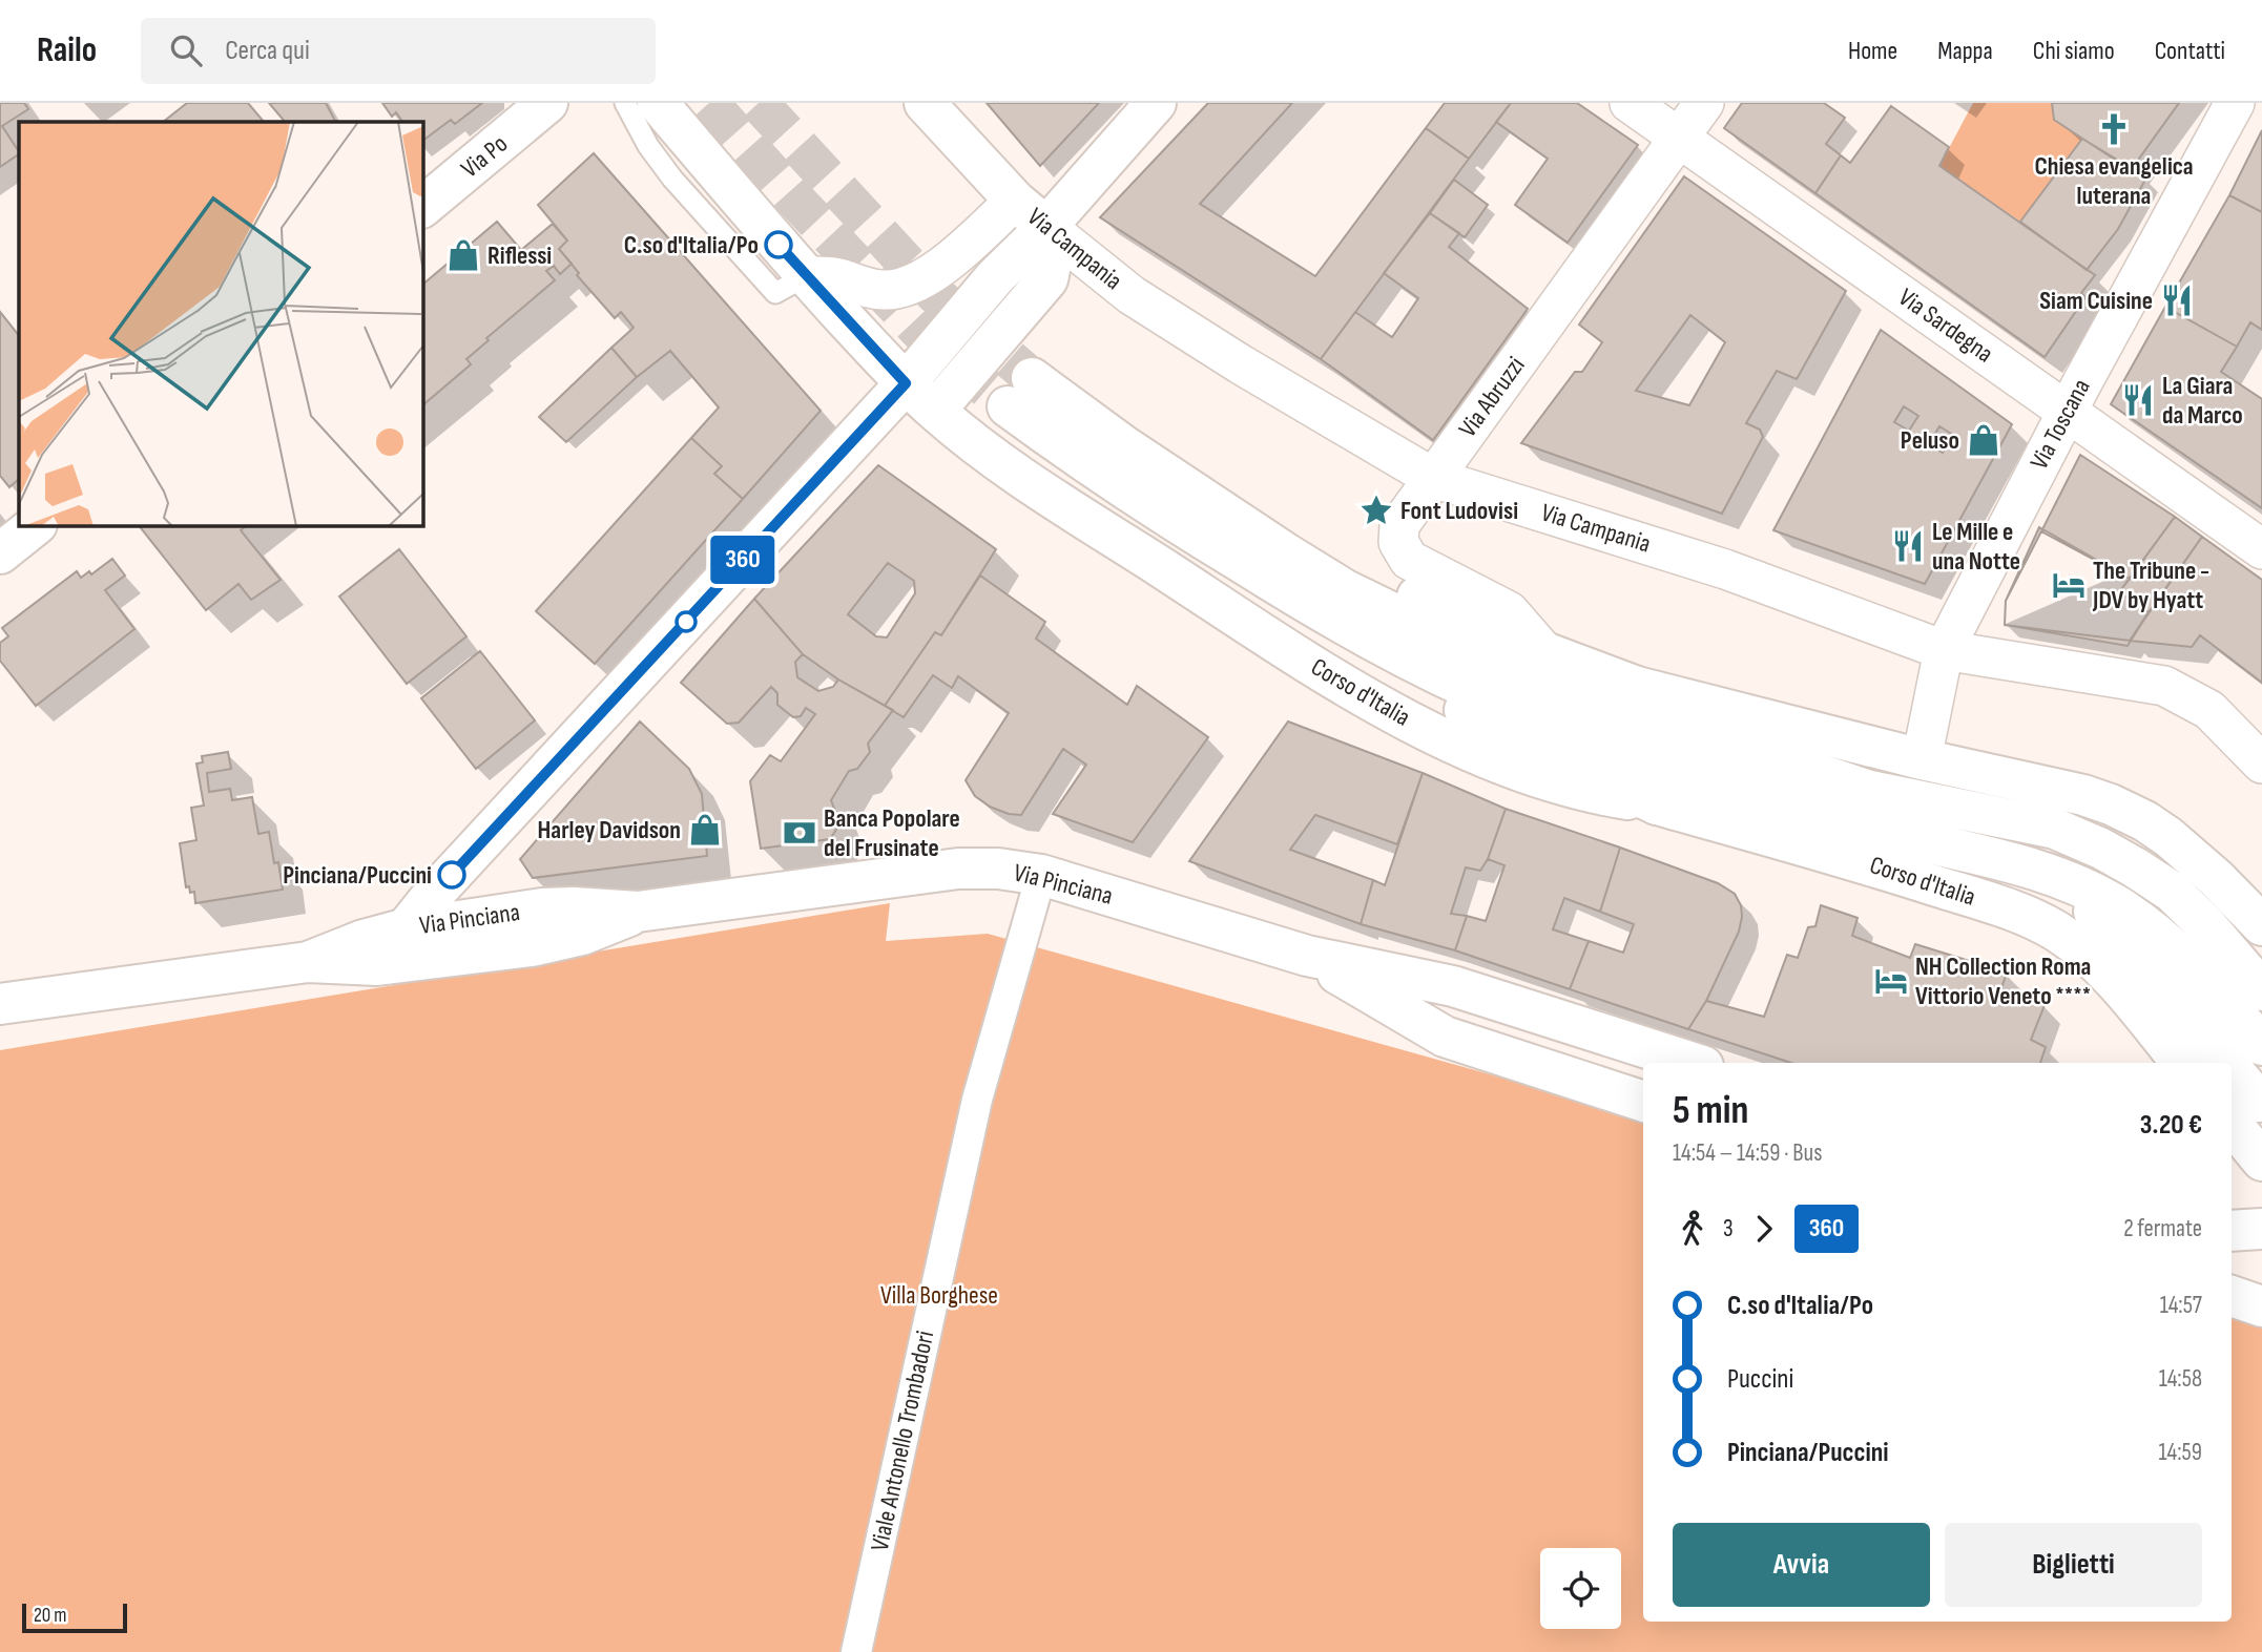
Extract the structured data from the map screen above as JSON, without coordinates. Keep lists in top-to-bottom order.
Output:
{
  "streets": {
    "main road": [
      "Via Po",
      "Via Campania",
      "Corso d'Italia",
      "Via Pinciana"
    ],
    "street": [
      "Via Sardegna",
      "Via Abruzzi",
      "Via Toscana",
      "Viale Antonello Trombadori"
    ]
  },
  "crossings": [
    ["Via Campania", "Via Abruzzi"],
    ["Via Campania", "Via Toscana"],
    ["Via Sardegna", "Via Abruzzi"],
    ["Via Sardegna", "Via Toscana"],
    ["Via Pinciana", "Viale Antonello Trombadori"]
  ],
  "parks": ["Villa Borghese"],
  "places": {
    "church": ["Chiesa evangelica luterana"],
    "other": ["C.so d'Italia/Po", "Pinciana/Puccini"],
    "shop": ["Riflessi", "Peluso", "Harley Davidson"],
    "restaurant": ["Siam Cuisine", "La Giara da Marco", "Le Mille e una Notte"],
    "place": ["Font Ludovisi"],
    "hotel": ["The Tribune - JDV by Hyatt", "NH Collection Roma Vittorio Veneto ****"],
    "bank": ["Banca Popolare del Frusinate"]
  },
  "lines": ["bus line 360"],
  "scale_bar": "20 m",
  "page": {
    "header": "Railo",
    "search": "Cerca qui",
    "nav": [
      "Home",
      "Mappa",
      "Chi siamo",
      "Contatti"
    ],
    "on_map": "360",
    "heading": ["5 min", "14:54 – 14:59 · Bus", "3.20 €"],
    "legs": ["3", "360", "2 fermate"],
    "list": [
      {
        "name": "C.so d'Italia/Po",
        "value": "14:57"
      },
      {
        "name": "Puccini",
        "value": "14:58"
      },
      {
        "name": "Pinciana/Puccini",
        "value": "14:59"
      }
    ],
    "buttons": ["Avvia", "Biglietti"],
    "scale": "20 m"
  }
}
